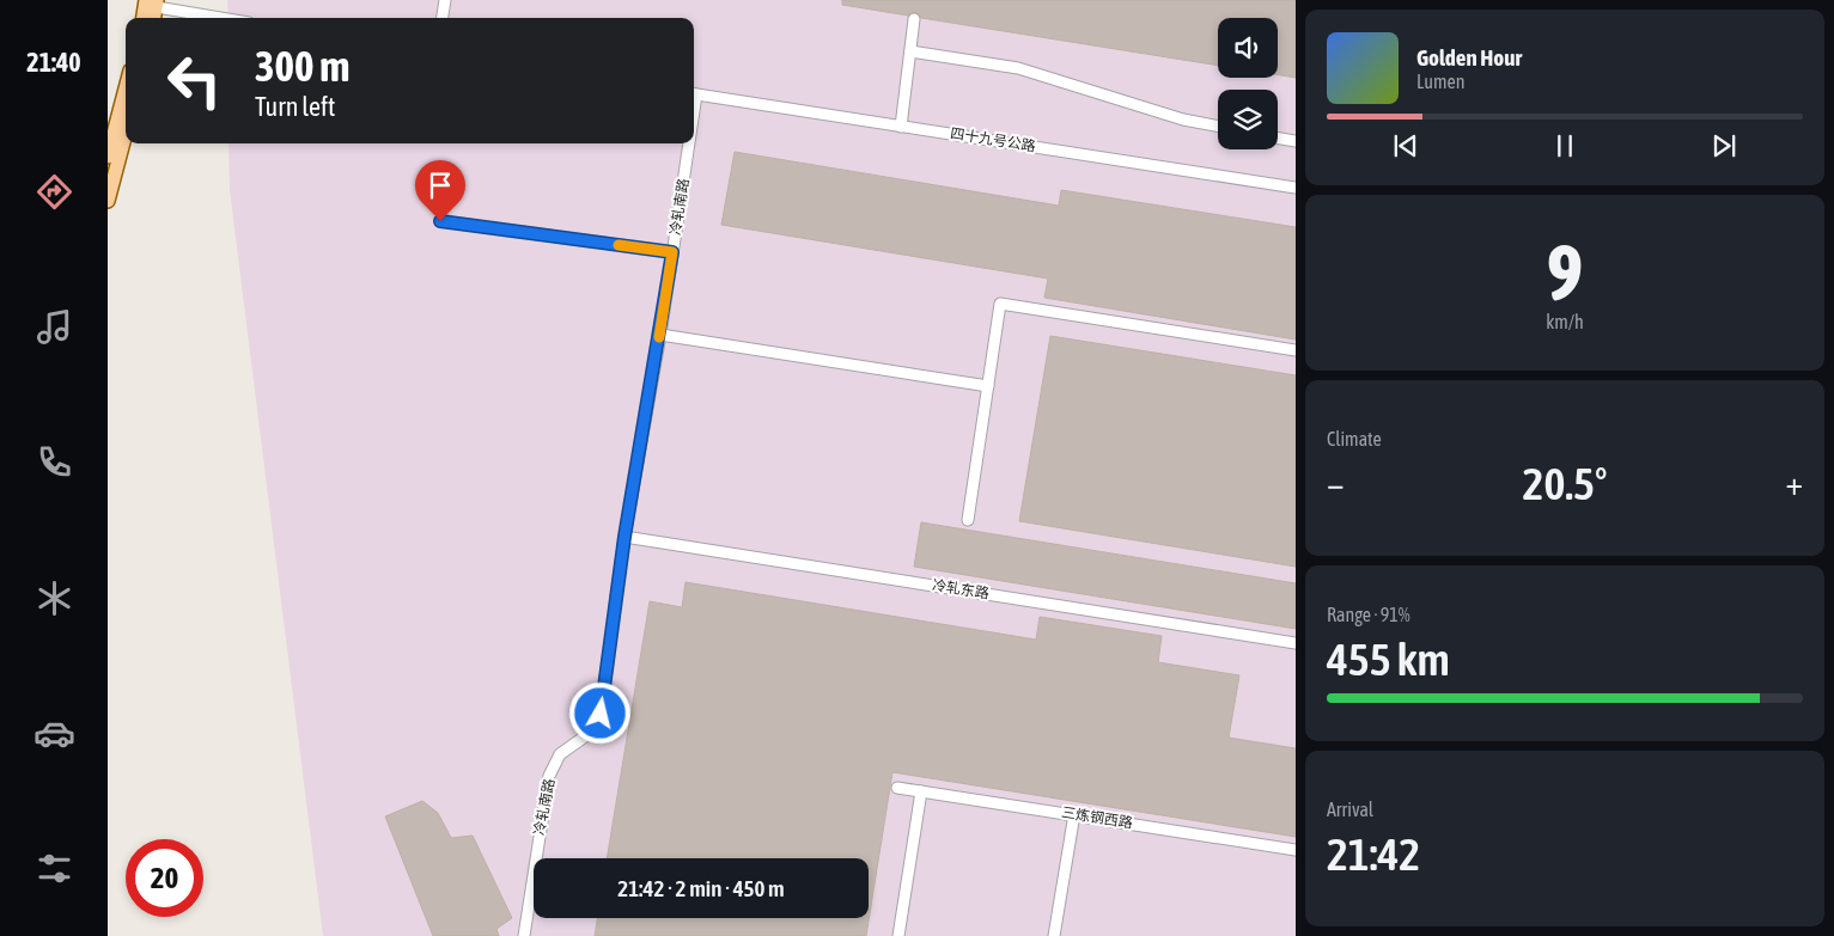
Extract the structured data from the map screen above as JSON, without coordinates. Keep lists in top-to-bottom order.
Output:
{
  "streets": {
    "lane": [
      "四十九号公路",
      "冷轧南路",
      "冷轧东路",
      "三炼钢西路"
    ]
  },
  "crossings": [
    ["冷轧南路", "冷轧东路"]
  ],
  "page": {
    "tabs": "21:40",
    "turn": ["300 m", "Turn left"],
    "song": ["Golden Hour", "Lumen"],
    "tile": [
      ["9", "km/h"],
      "Climate",
      ["Range · 91%", "455 km"],
      ["Arrival", "21:42"]
    ],
    "heat": ["−", "20.5°", "+"],
    "limit": "20",
    "trip": "21:42 · 2 min · 450 m"
  }
}
